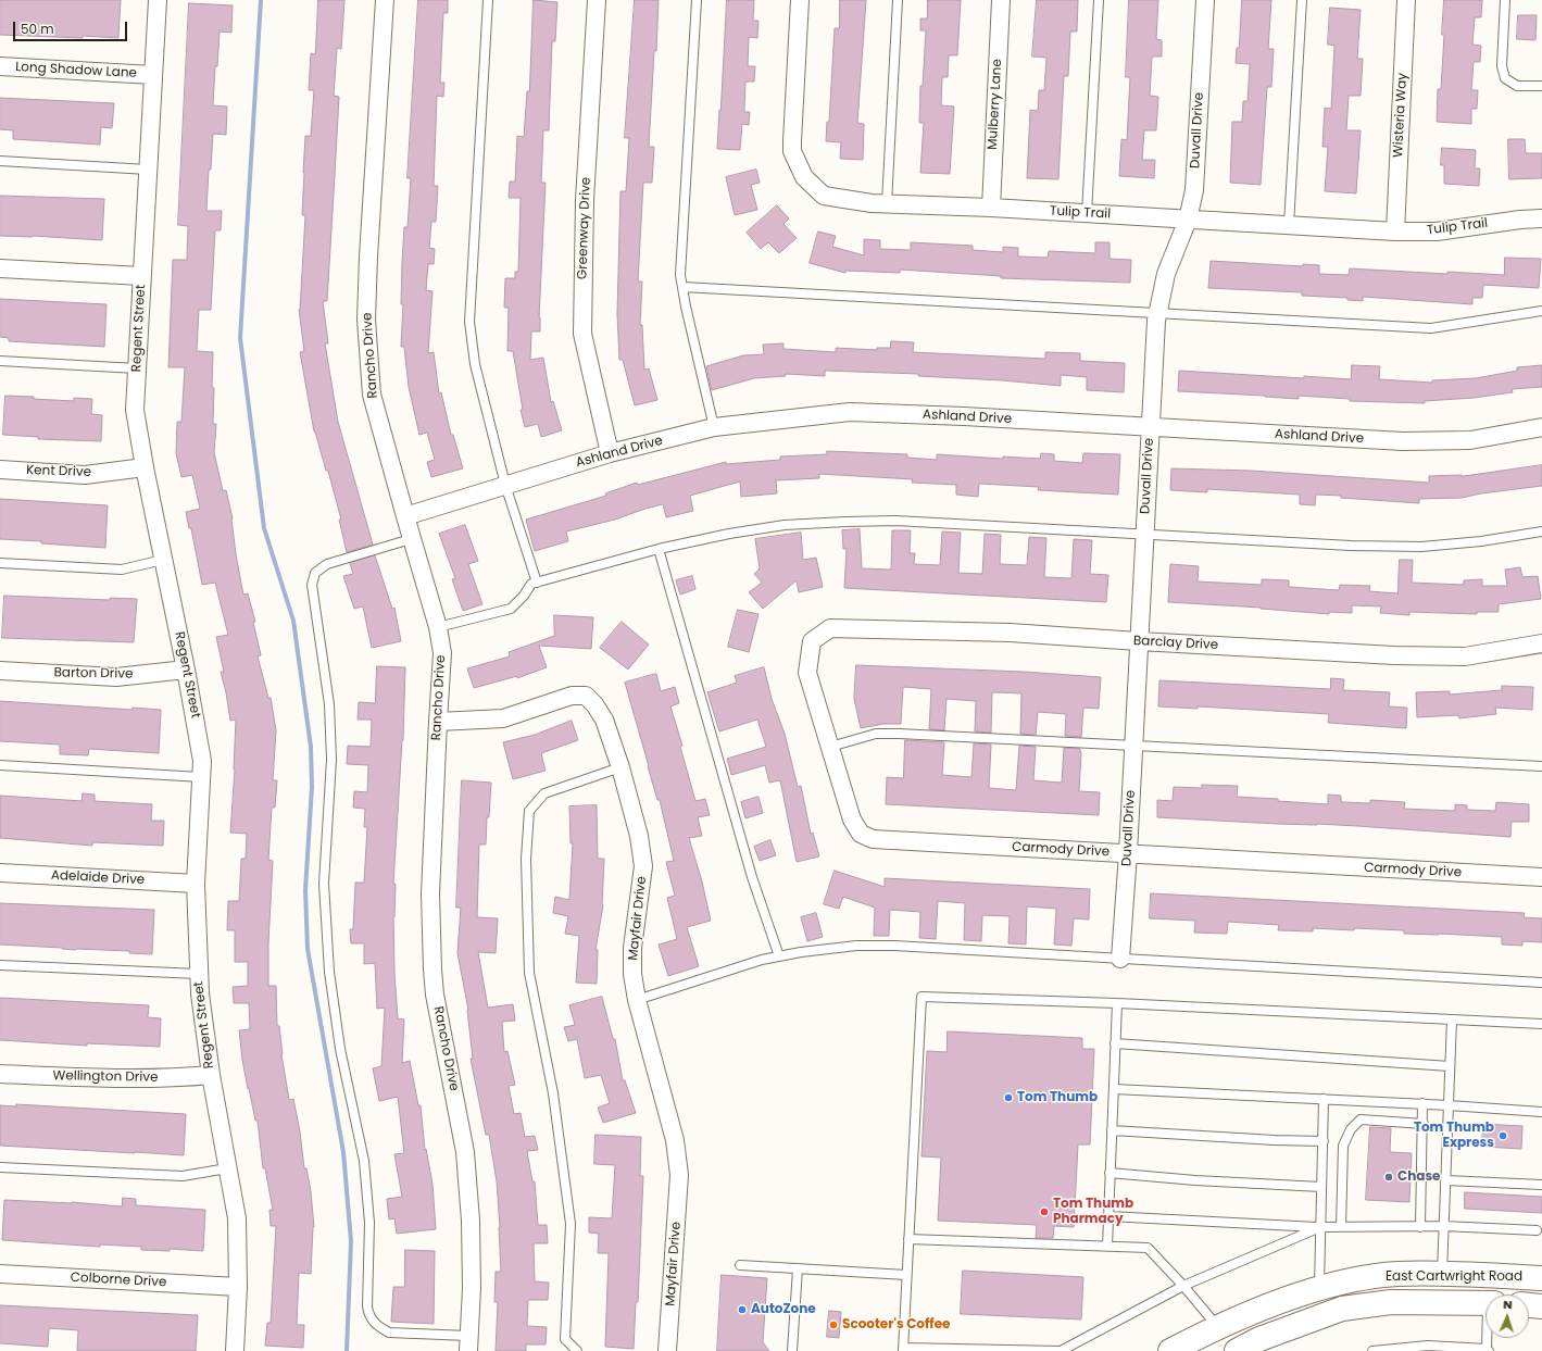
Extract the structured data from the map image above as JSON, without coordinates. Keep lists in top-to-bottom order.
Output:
{
  "streets": {
    "main road": ["East Cartwright Road"],
    "street": [
      "Long Shadow Lane",
      "Mulberry Lane",
      "Wisteria Way",
      "Duvall Drive",
      "Tulip Trail",
      "Greenway Drive",
      "Regent Street",
      "Rancho Drive",
      "Ashland Drive",
      "Kent Drive",
      "Barclay Drive",
      "Barton Drive",
      "Carmody Drive",
      "Adelaide Drive",
      "Mayfair Drive",
      "Wellington Drive",
      "Colborne Drive"
    ]
  },
  "crossings": [
    ["Long Shadow Lane", "Regent Street"],
    ["Mulberry Lane", "Tulip Trail"],
    ["Wisteria Way", "Tulip Trail"],
    ["Duvall Drive", "Tulip Trail"],
    ["Duvall Drive", "Ashland Drive"],
    ["Duvall Drive", "Barclay Drive"],
    ["Duvall Drive", "Carmody Drive"],
    ["Greenway Drive", "Ashland Drive"],
    ["Regent Street", "Kent Drive"],
    ["Regent Street", "Barton Drive"],
    ["Regent Street", "Adelaide Drive"],
    ["Regent Street", "Wellington Drive"],
    ["Regent Street", "Colborne Drive"],
    ["Rancho Drive", "Ashland Drive"],
    ["Rancho Drive", "Mayfair Drive"],
    ["Barclay Drive", "Carmody Drive"]
  ],
  "places": [
    "Tom Thumb",
    "Tom Thumb Express",
    "Chase",
    "Tom Thumb Pharmacy",
    "AutoZone",
    "Scooter's Coffee"
  ],
  "scale_bar": "50 m",
  "north": "top"
}
